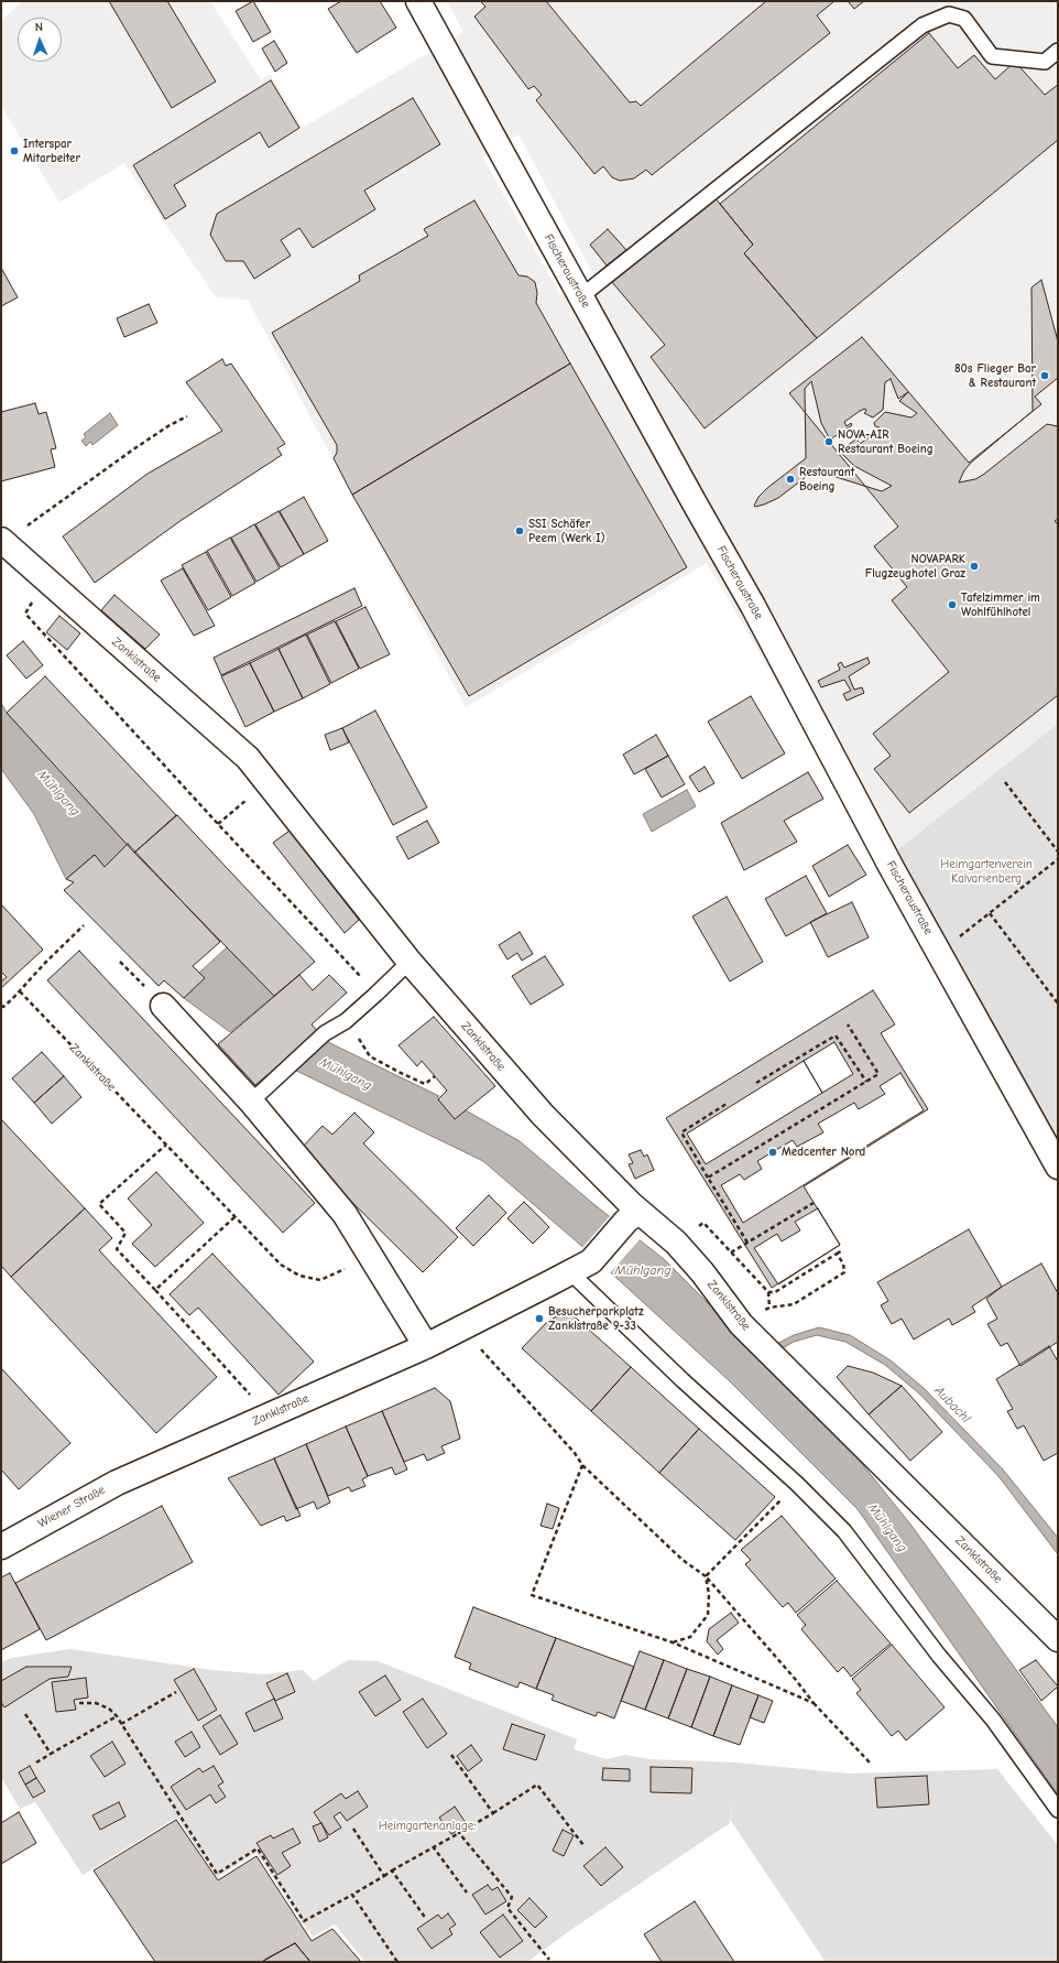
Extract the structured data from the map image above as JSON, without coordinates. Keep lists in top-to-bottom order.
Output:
{
  "streets": {
    "street": ["Fischeraustraße", "Zanklstraße", "Wiener Straße"]
  },
  "crossings": [
    ["Zanklstraße", "Wiener Straße"]
  ],
  "water": ["Mühlgang", "Aubachl"],
  "parks": ["Heimgartenverein Kalvarienberg", "Heimgartenanlage:"],
  "places": [
    "Interspar Mitarbeiter",
    "80s Flieger Bar & Restaurant",
    "NOVA-AIR Restaurant Boeing",
    "Restaurant Boeing",
    "SSI Schäfer Peem (Werk I)",
    "NOVAPARK Flugzeughotel Graz",
    "Tafelzimmer im Wohlfühlhotel",
    "Medcenter Nord",
    "Besucherparkplatz Zanklstraße 9-33"
  ],
  "north": "top"
}
